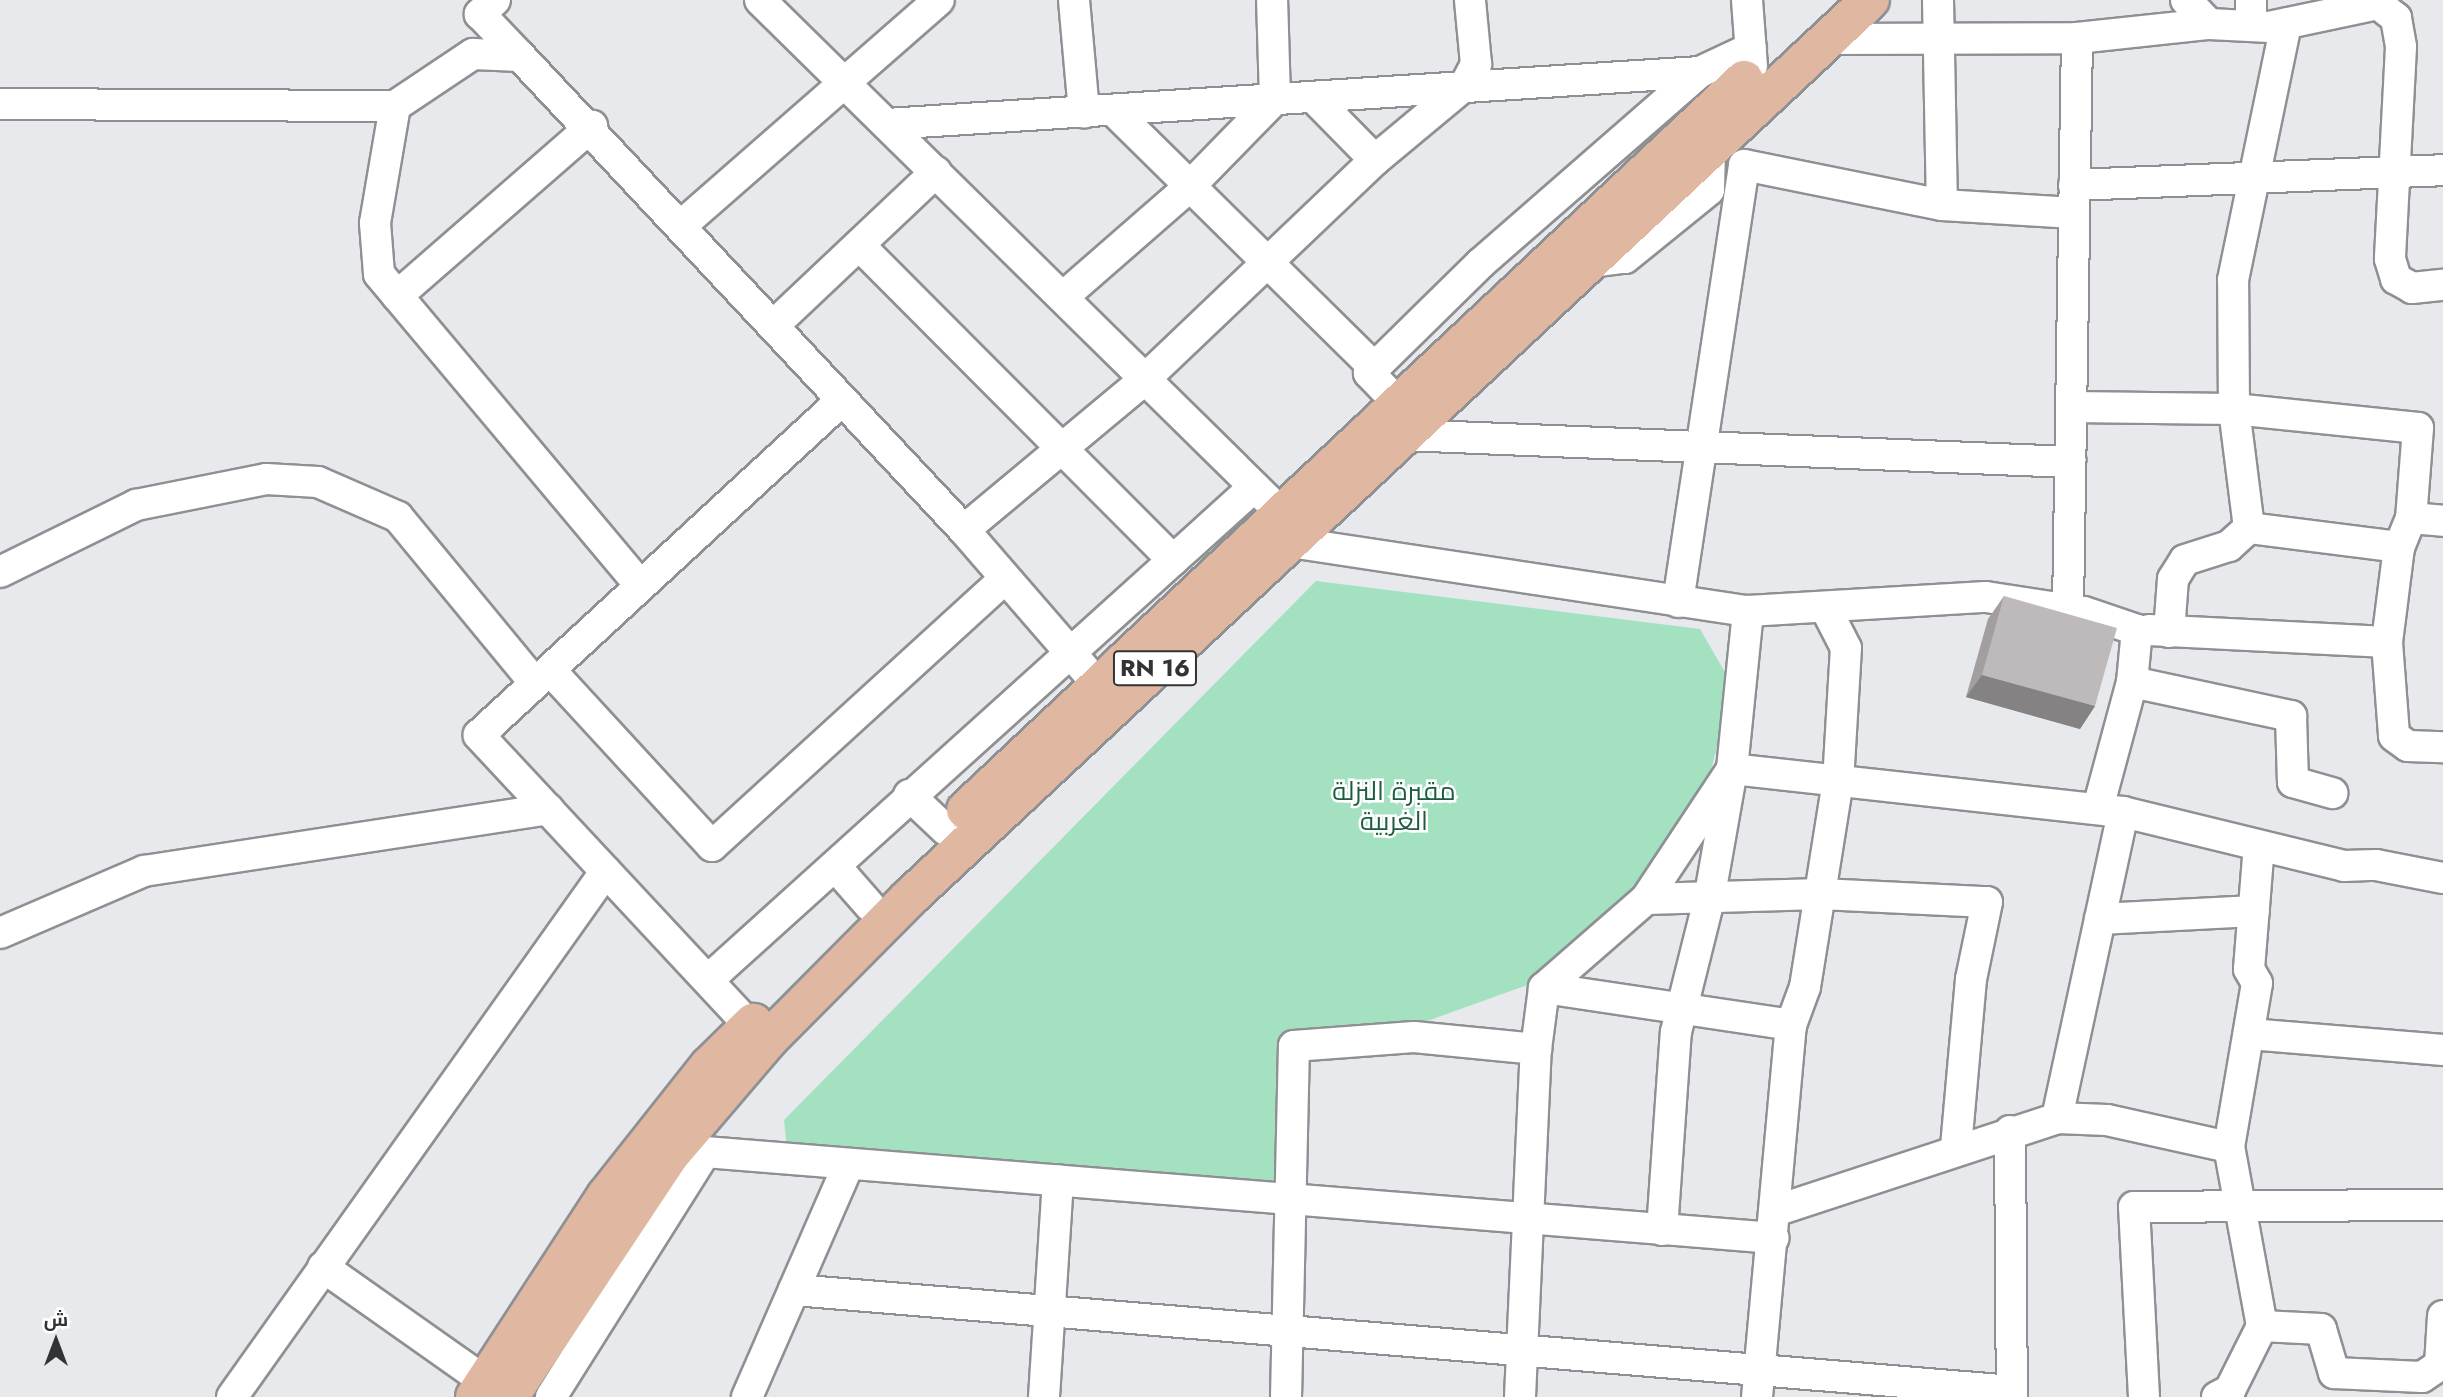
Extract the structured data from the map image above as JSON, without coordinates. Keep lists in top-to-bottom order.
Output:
{
  "streets": {
    "main road": ["RN 16"]
  },
  "parks": ["مقبرة النزلة الغربية"],
  "north": "top"
}
